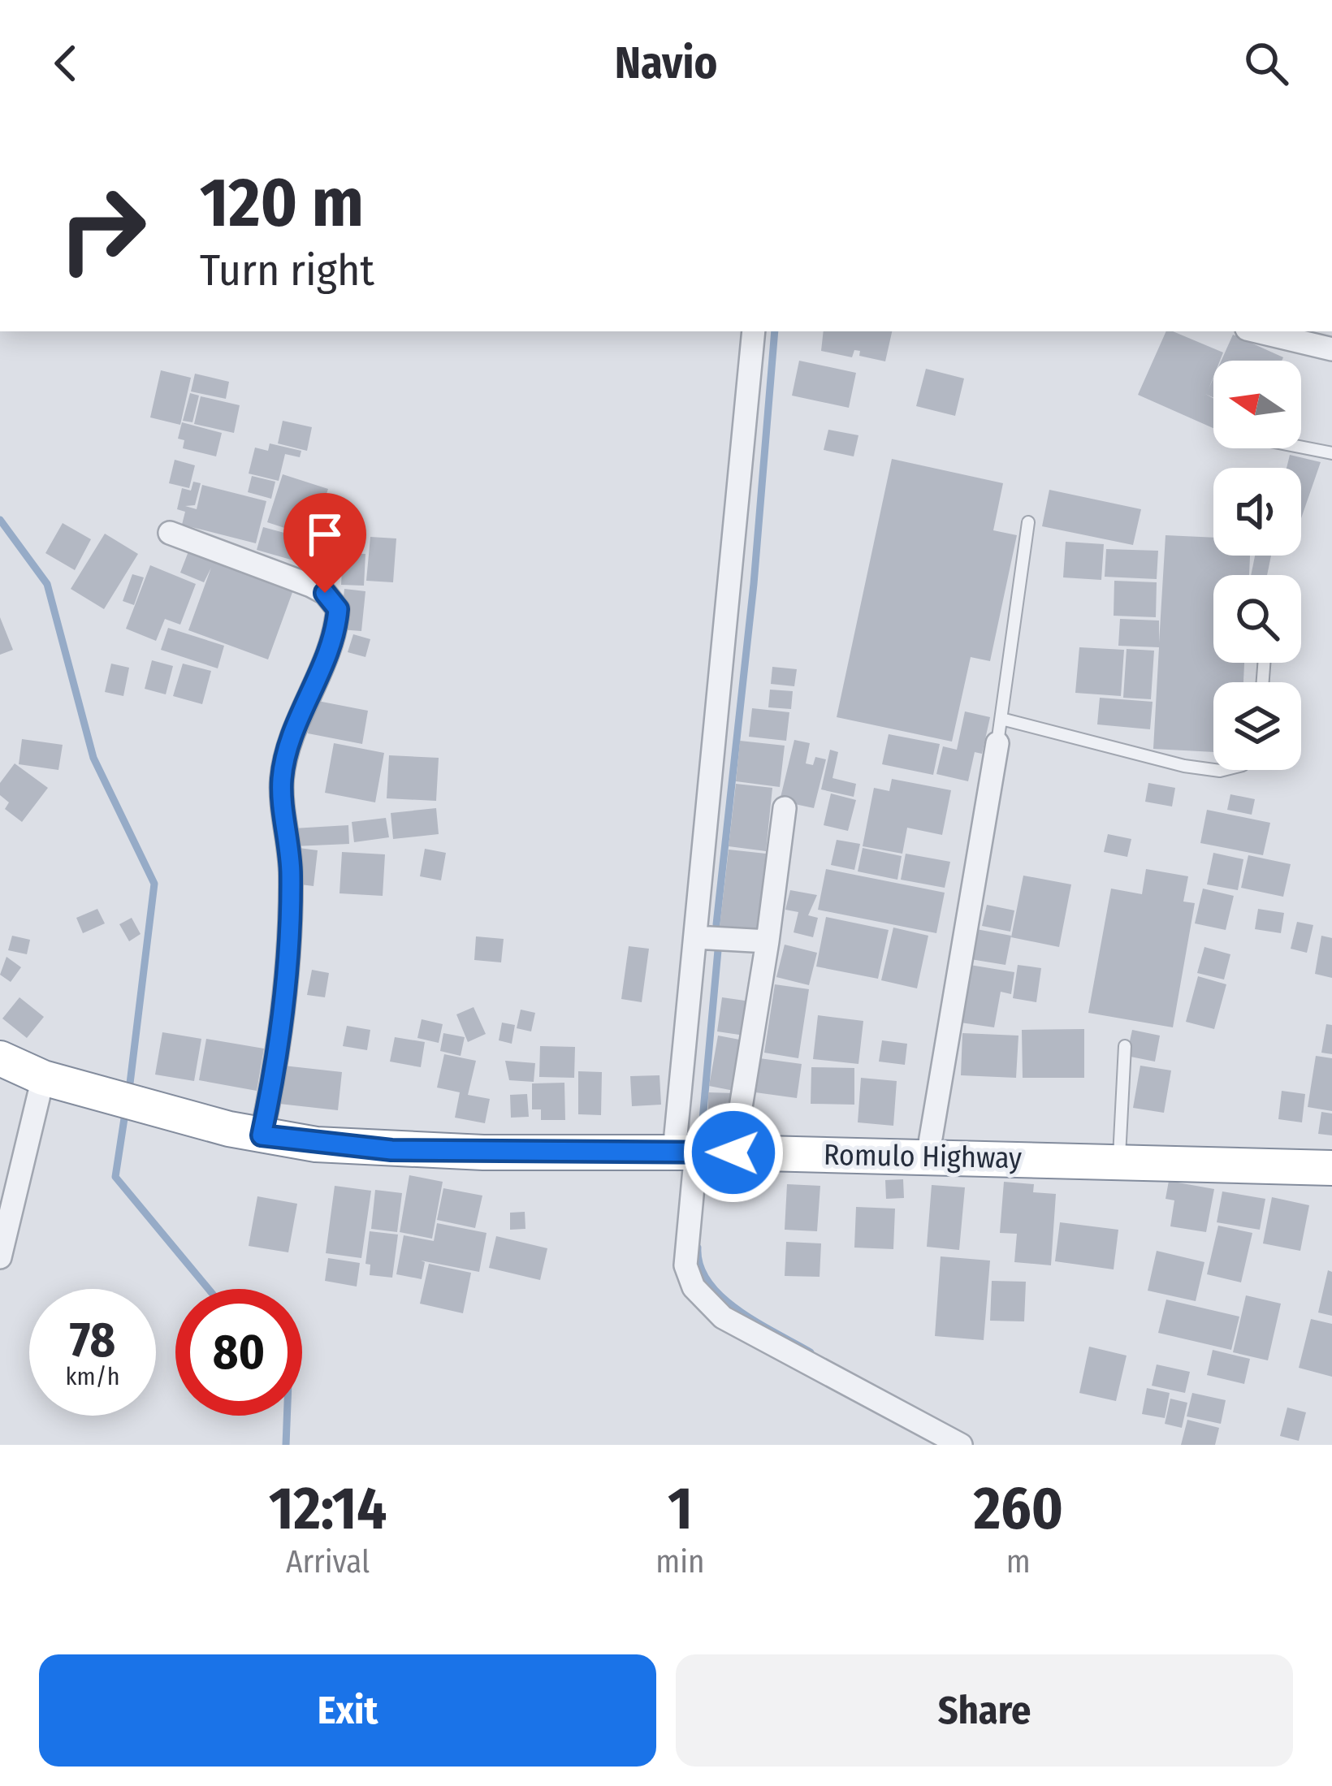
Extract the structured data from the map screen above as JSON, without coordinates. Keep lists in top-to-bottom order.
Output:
{
  "streets": {
    "highway": ["Romulo Highway"]
  },
  "north": "left",
  "page": {
    "header": "Navio",
    "turn": ["120 m", "Turn right"],
    "speed": "78 km/h",
    "limit": "80",
    "eta": [
      "12:14",
      "Arrival",
      "1",
      "min",
      "260",
      "m"
    ],
    "buttons": ["Exit", "Share"]
  }
}
